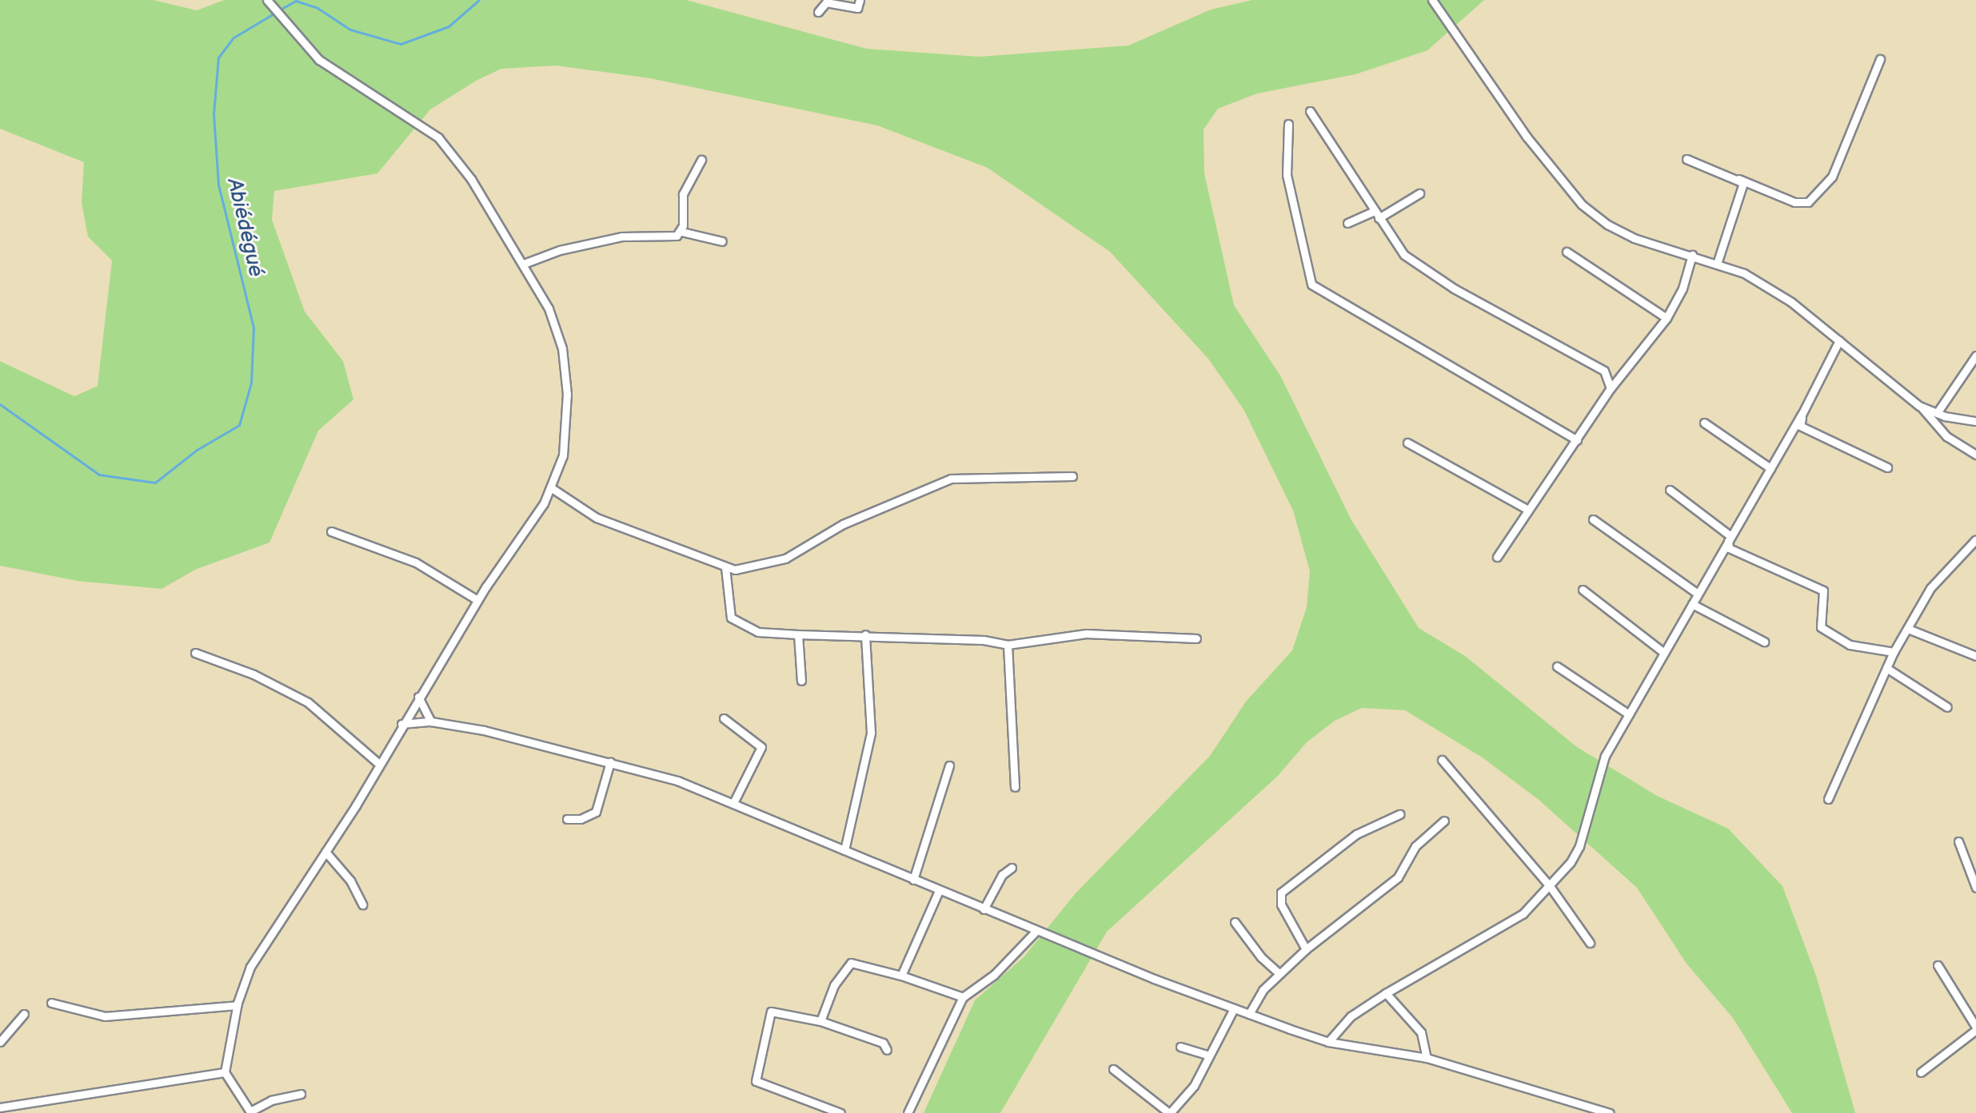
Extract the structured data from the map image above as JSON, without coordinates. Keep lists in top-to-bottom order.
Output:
{
  "water": ["Abiédégué"]
}
